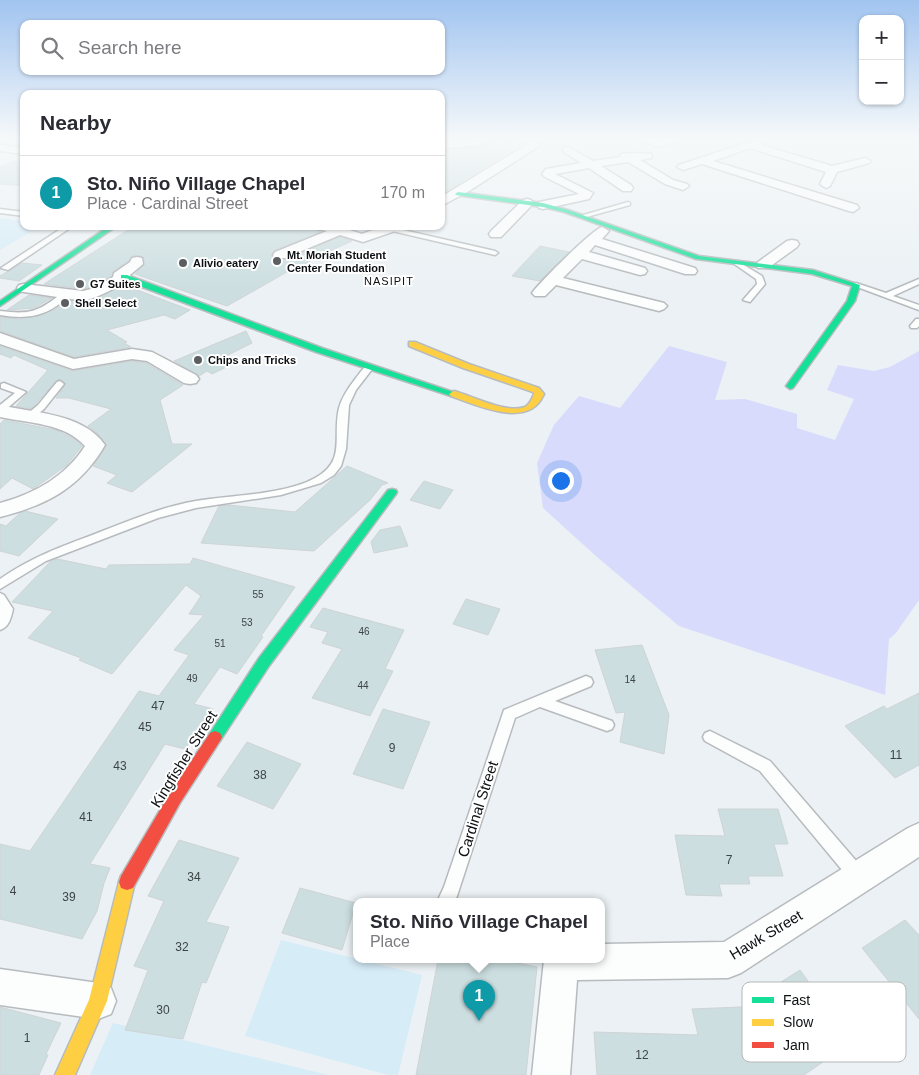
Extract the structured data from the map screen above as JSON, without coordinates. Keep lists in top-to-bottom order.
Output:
{
  "streets": {
    "street": ["Kingfisher Street", "Hawk Street"],
    "lane": ["Cardinal Street"]
  },
  "districts": ["NASIPIT"],
  "places": [
    "Mt. Moriah Student Center Foundation",
    "Alivio eatery",
    "G7 Suites",
    "Shell Select",
    "Chips and Tricks"
  ],
  "house_numbers": [
    "55",
    "53",
    "46",
    "51",
    "49",
    "14",
    "44",
    "47",
    "45",
    "9",
    "11",
    "43",
    "38",
    "41",
    "7",
    "34",
    "4",
    "39",
    "32",
    "30",
    "1",
    "12"
  ],
  "legend": ["Fast", "Slow", "Jam"],
  "page": {
    "map_buttons": ["+", "−"],
    "search": "Search here",
    "heading": "Nearby",
    "list": [
      {
        "mark": "1",
        "name": "Sto. Niño Village Chapel",
        "note": "Place · Cardinal Street",
        "value": "170 m"
      }
    ],
    "popup": ["Sto. Niño Village Chapel", "Place"],
    "pins": "1"
  }
}
